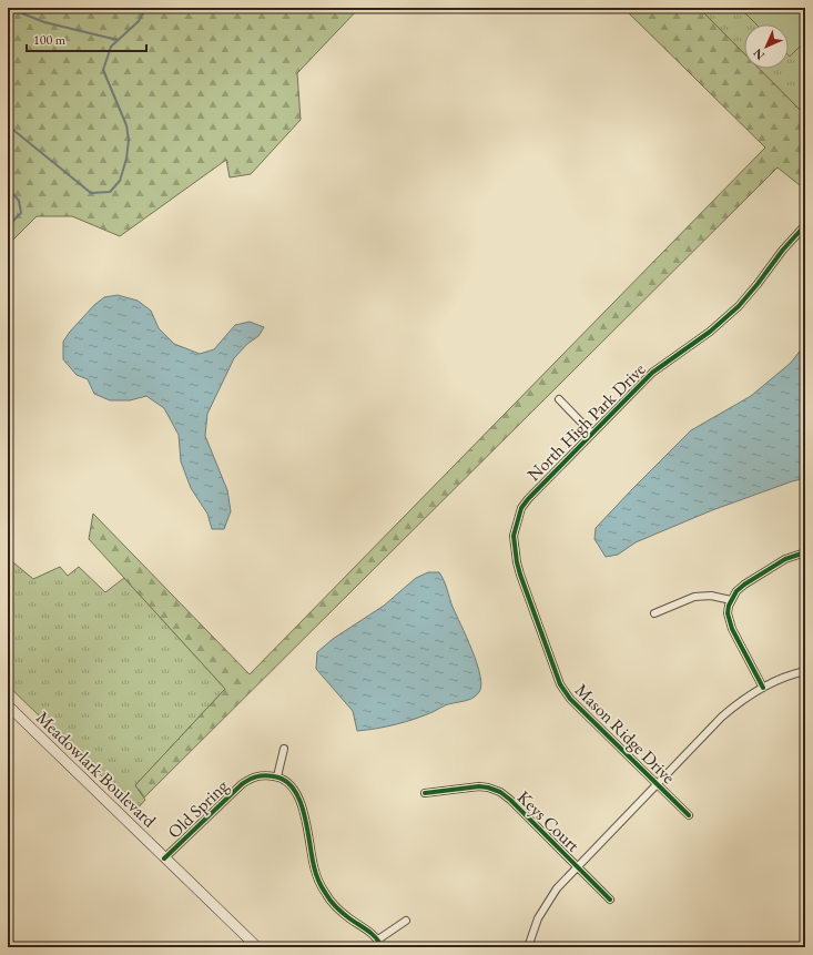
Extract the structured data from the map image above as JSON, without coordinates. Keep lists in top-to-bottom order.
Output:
{
  "streets": {
    "street": [
      "North High Park Drive",
      "Mason Ridge Drive",
      "Meadowlark Boulevard",
      "Old Spring",
      "Keys Court"
    ]
  },
  "crossings": [
    ["North High Park Drive", "Mason Ridge Drive"],
    ["Meadowlark Boulevard", "Old Spring"]
  ],
  "scale_bar": "100 m",
  "north": "bottom left"
}
